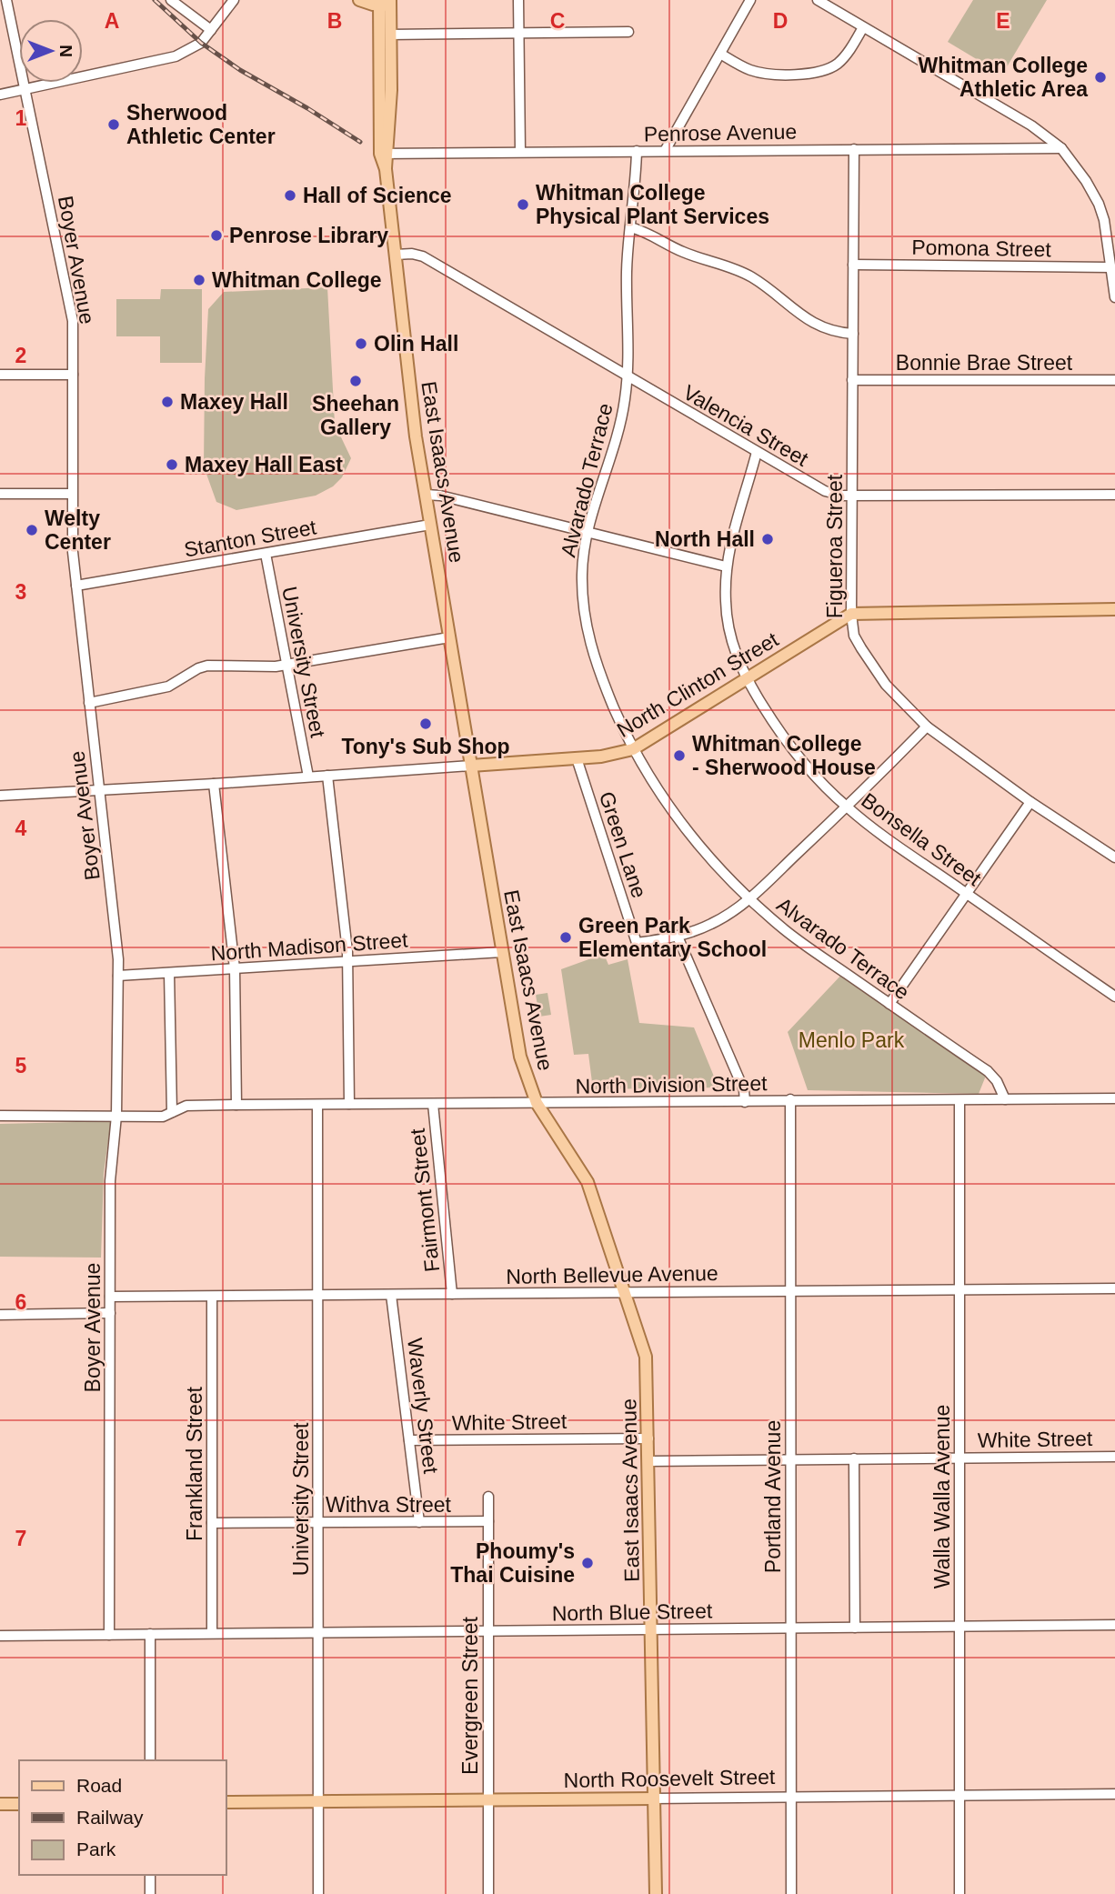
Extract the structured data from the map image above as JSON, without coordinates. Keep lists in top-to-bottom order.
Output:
{
  "streets": {
    "main road": ["East Isaacs Avenue", "North Clinton Street", "North Roosevelt Street"],
    "street": [
      "Penrose Avenue",
      "Pomona Street",
      "Boyer Avenue",
      "Bonnie Brae Street",
      "Valencia Street",
      "Alvarado Terrace",
      "Stanton Street",
      "Figueroa Street",
      "University Street",
      "Bonsella Street",
      "Green Lane",
      "North Madison Street",
      "North Division Street",
      "Fairmont Street",
      "North Bellevue Avenue",
      "Waverly Street",
      "White Street",
      "Frankland Street",
      "Portland Avenue",
      "Walla Walla Avenue",
      "Withva Street",
      "North Blue Street",
      "Evergreen Street"
    ]
  },
  "crossings": [
    ["Penrose Avenue", "East Isaacs Avenue"],
    ["Penrose Avenue", "Alvarado Terrace"],
    ["Penrose Avenue", "Figueroa Street"],
    ["Pomona Street", "Figueroa Street"],
    ["Boyer Avenue", "Stanton Street"],
    ["Boyer Avenue", "North Clinton Street"],
    ["Boyer Avenue", "North Madison Street"],
    ["Boyer Avenue", "North Division Street"],
    ["Boyer Avenue", "North Bellevue Avenue"],
    ["Boyer Avenue", "North Blue Street"],
    ["Bonnie Brae Street", "Figueroa Street"],
    ["Valencia Street", "East Isaacs Avenue"],
    ["Valencia Street", "Alvarado Terrace"],
    ["Valencia Street", "Figueroa Street"],
    ["Valencia Street", "Bonsella Street"],
    ["East Isaacs Avenue", "Stanton Street"],
    ["East Isaacs Avenue", "North Clinton Street"],
    ["East Isaacs Avenue", "North Madison Street"],
    ["East Isaacs Avenue", "North Division Street"],
    ["East Isaacs Avenue", "North Bellevue Avenue"],
    ["East Isaacs Avenue", "White Street"],
    ["East Isaacs Avenue", "North Blue Street"],
    ["East Isaacs Avenue", "North Roosevelt Street"],
    ["Alvarado Terrace", "North Clinton Street"],
    ["Alvarado Terrace", "North Division Street"],
    ["Stanton Street", "University Street"],
    ["Figueroa Street", "North Clinton Street"],
    ["University Street", "North Clinton Street"],
    ["University Street", "North Division Street"],
    ["University Street", "North Bellevue Avenue"],
    ["University Street", "Withva Street"],
    ["University Street", "North Blue Street"],
    ["University Street", "North Roosevelt Street"],
    ["North Clinton Street", "Bonsella Street"],
    ["North Clinton Street", "Green Lane"],
    ["North Division Street", "Fairmont Street"],
    ["North Division Street", "Portland Avenue"],
    ["North Division Street", "Walla Walla Avenue"],
    ["Fairmont Street", "North Bellevue Avenue"],
    ["North Bellevue Avenue", "Waverly Street"],
    ["North Bellevue Avenue", "Frankland Street"],
    ["North Bellevue Avenue", "Portland Avenue"],
    ["North Bellevue Avenue", "Walla Walla Avenue"],
    ["Waverly Street", "White Street"],
    ["Waverly Street", "Withva Street"],
    ["White Street", "Portland Avenue"],
    ["White Street", "Walla Walla Avenue"],
    ["Frankland Street", "Withva Street"],
    ["Frankland Street", "North Blue Street"],
    ["Portland Avenue", "North Blue Street"],
    ["Portland Avenue", "North Roosevelt Street"],
    ["Walla Walla Avenue", "North Blue Street"],
    ["Walla Walla Avenue", "North Roosevelt Street"],
    ["Withva Street", "Evergreen Street"],
    ["North Blue Street", "Evergreen Street"],
    ["Evergreen Street", "North Roosevelt Street"]
  ],
  "parks": ["Menlo Park"],
  "places": [
    "Whitman College Athletic Area",
    "Sherwood Athletic Center",
    "Hall of Science",
    "Whitman College Physical Plant Services",
    "Penrose Library",
    "Whitman College",
    "Olin Hall",
    "Sheehan Gallery",
    "Maxey Hall",
    "Maxey Hall East",
    "Welty Center",
    "North Hall",
    "Tony's Sub Shop",
    "Whitman College - Sherwood House",
    "Green Park Elementary School",
    "Phoumy's Thai Cuisine"
  ],
  "legend": ["Road", "Railway", "Park"],
  "north": "right",
  "grid": {
    "columns": [
      "A",
      "B",
      "C",
      "D",
      "E"
    ],
    "rows": [
      "1",
      "2",
      "3",
      "4",
      "5",
      "6",
      "7"
    ]
  }
}
